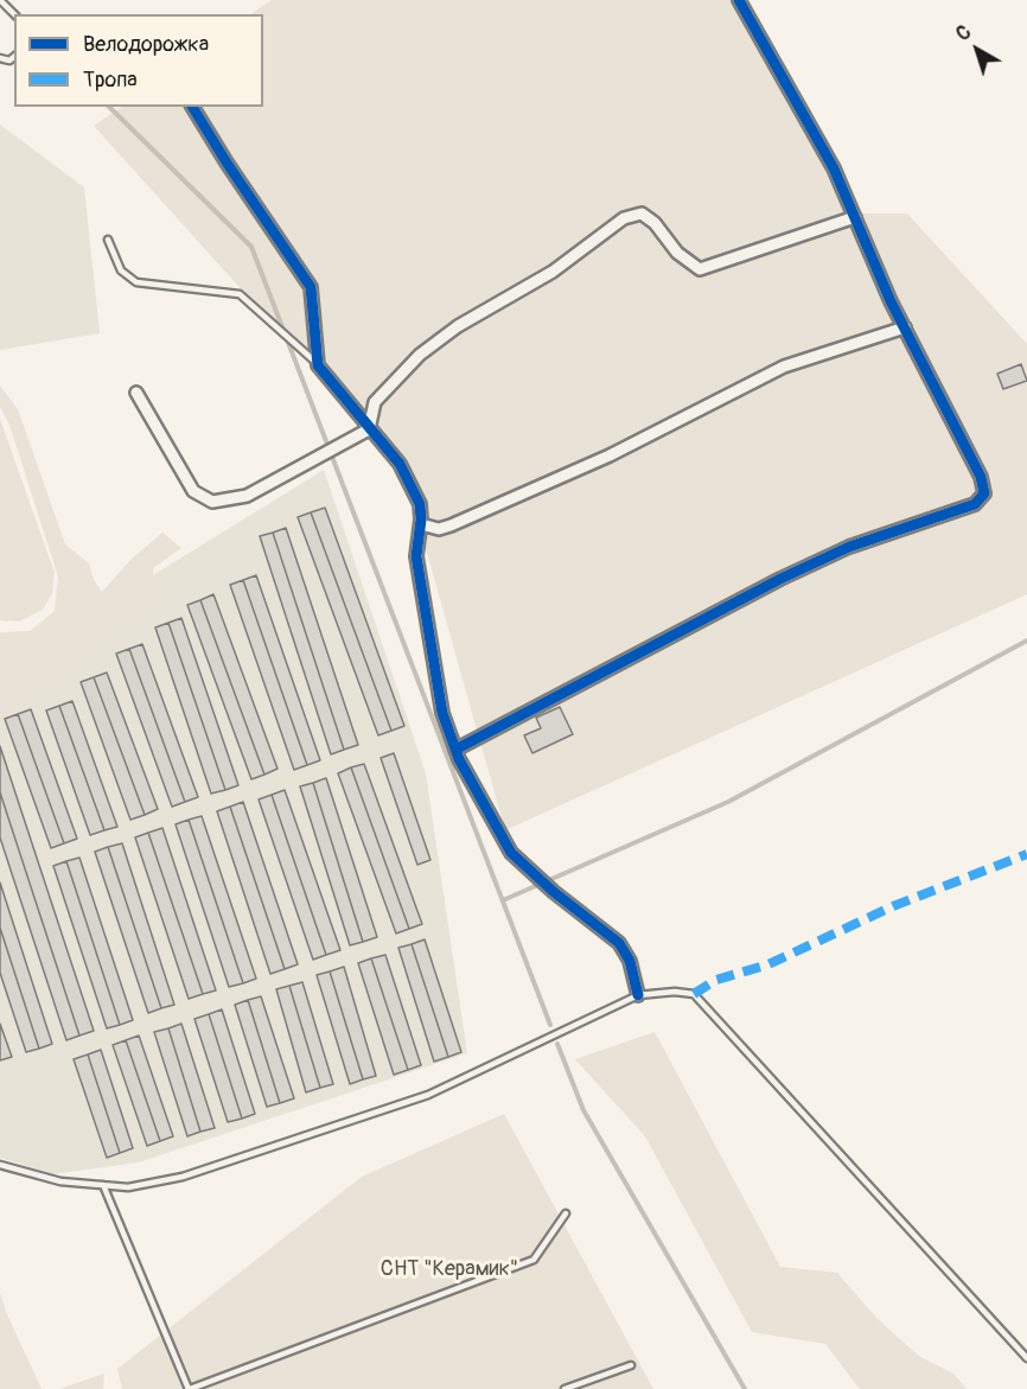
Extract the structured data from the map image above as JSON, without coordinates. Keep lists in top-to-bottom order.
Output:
{
  "parks": ["СНТ \"Керамик\""],
  "legend": ["Велодорожка", "Тропа"],
  "north": "top left"
}
